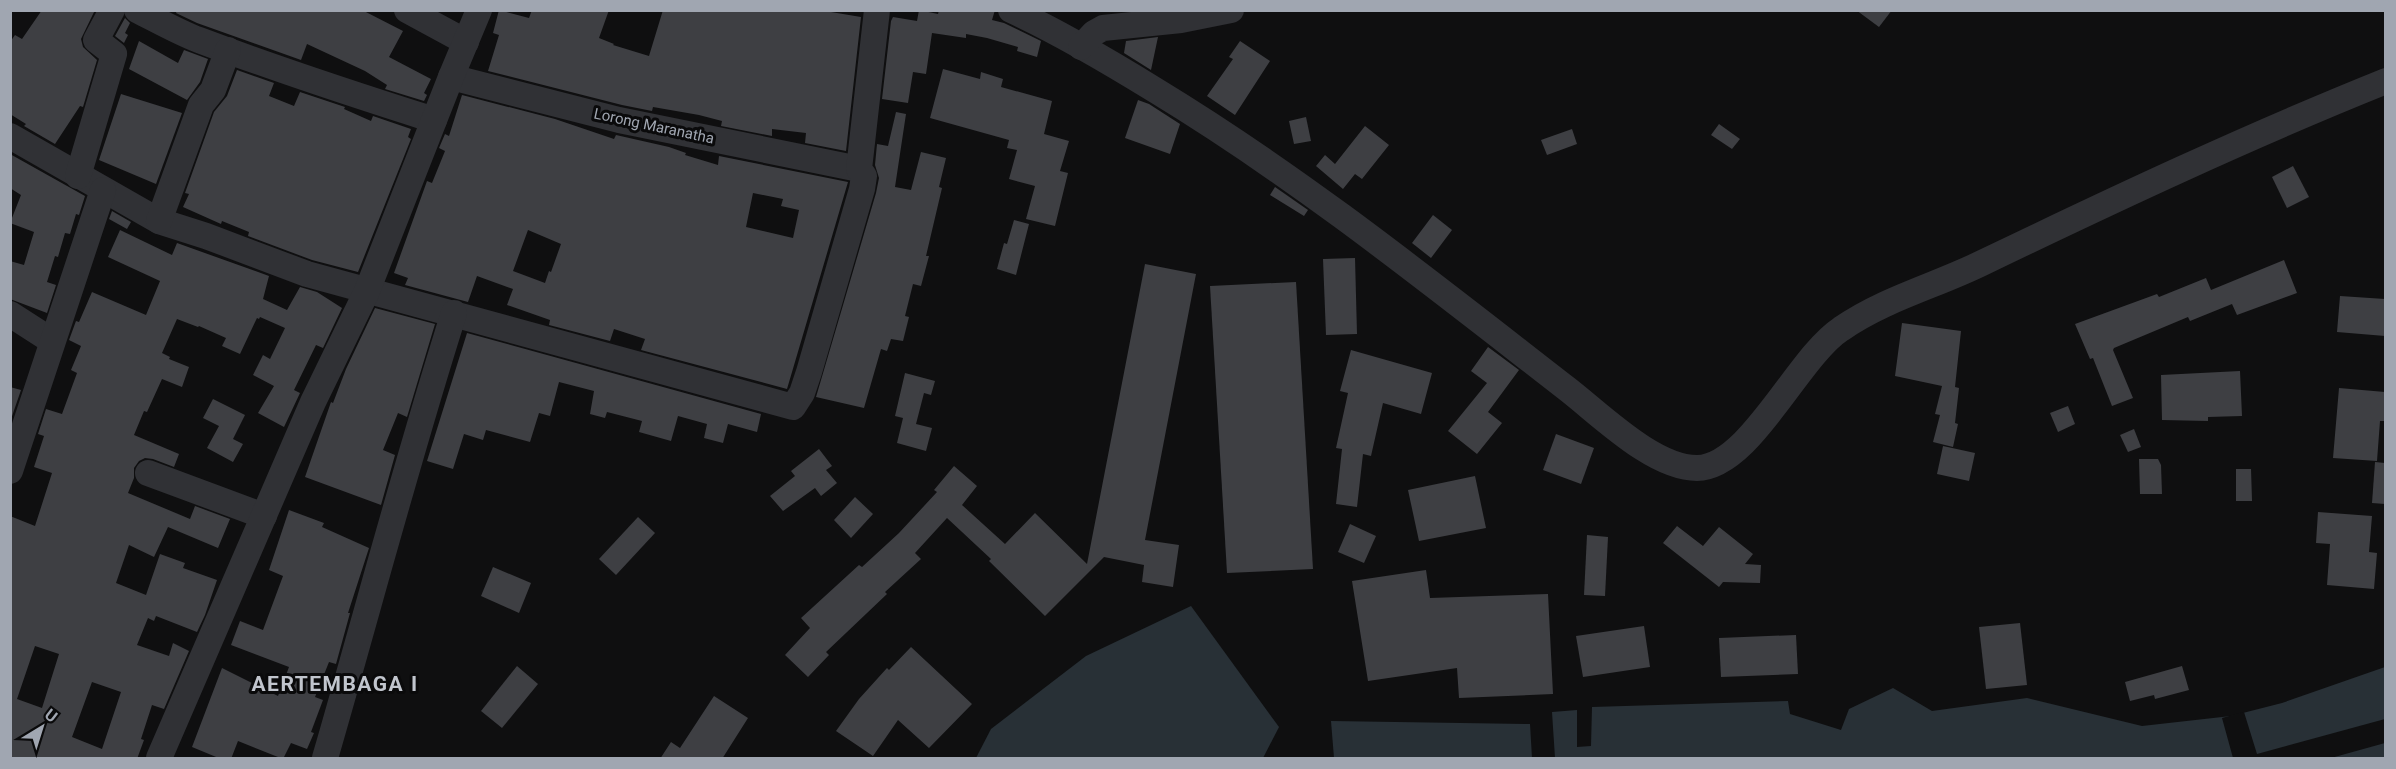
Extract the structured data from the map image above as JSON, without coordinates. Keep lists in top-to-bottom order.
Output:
{
  "streets": {
    "street": ["Lorong Maranatha"]
  },
  "districts": ["AERTEMBAGA I"],
  "north": "top right"
}
